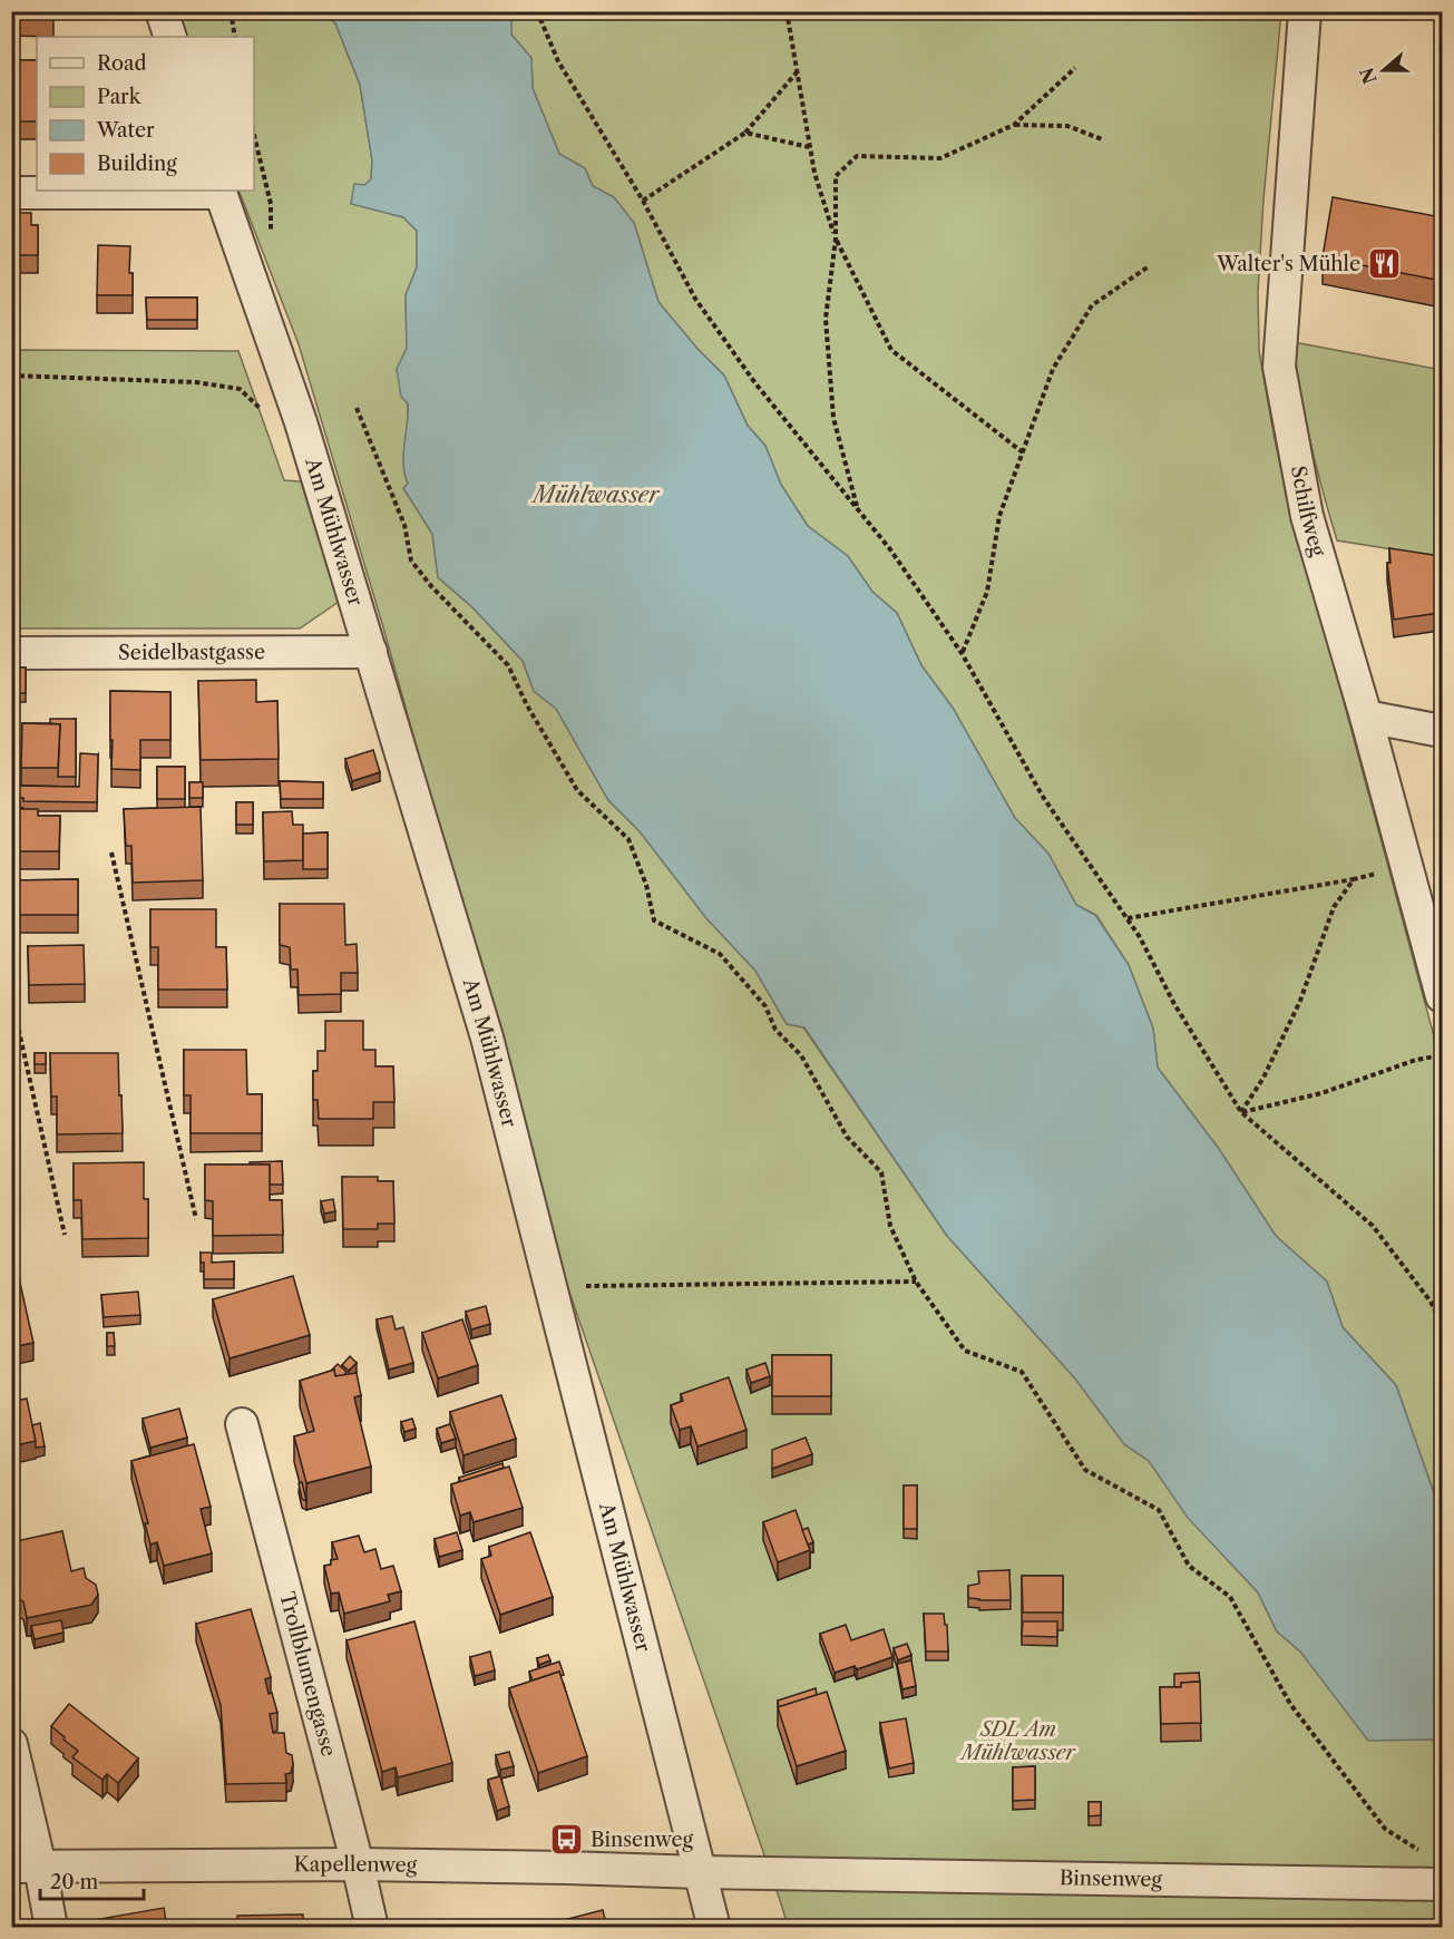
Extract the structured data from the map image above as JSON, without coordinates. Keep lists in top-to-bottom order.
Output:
{
  "streets": {
    "street": [
      "Schilfweg",
      "Am Mühlwasser",
      "Seidelbastgasse",
      "Trollblumengasse",
      "Kapellenweg",
      "Binsenweg"
    ]
  },
  "crossings": [
    ["Am Mühlwasser", "Seidelbastgasse"],
    ["Am Mühlwasser", "Kapellenweg"],
    ["Am Mühlwasser", "Binsenweg"],
    ["Trollblumengasse", "Kapellenweg"],
    ["Kapellenweg", "Binsenweg"]
  ],
  "water": ["Mühlwasser"],
  "parks": ["SDL Am Mühlwasser"],
  "places": {
    "restaurant": ["Walter's Mühle"],
    "bus stop": ["Binsenweg"]
  },
  "legend": [
    "Road",
    "Park",
    "Water",
    "Building"
  ],
  "scale_bar": "20 m",
  "north": "left"
}
